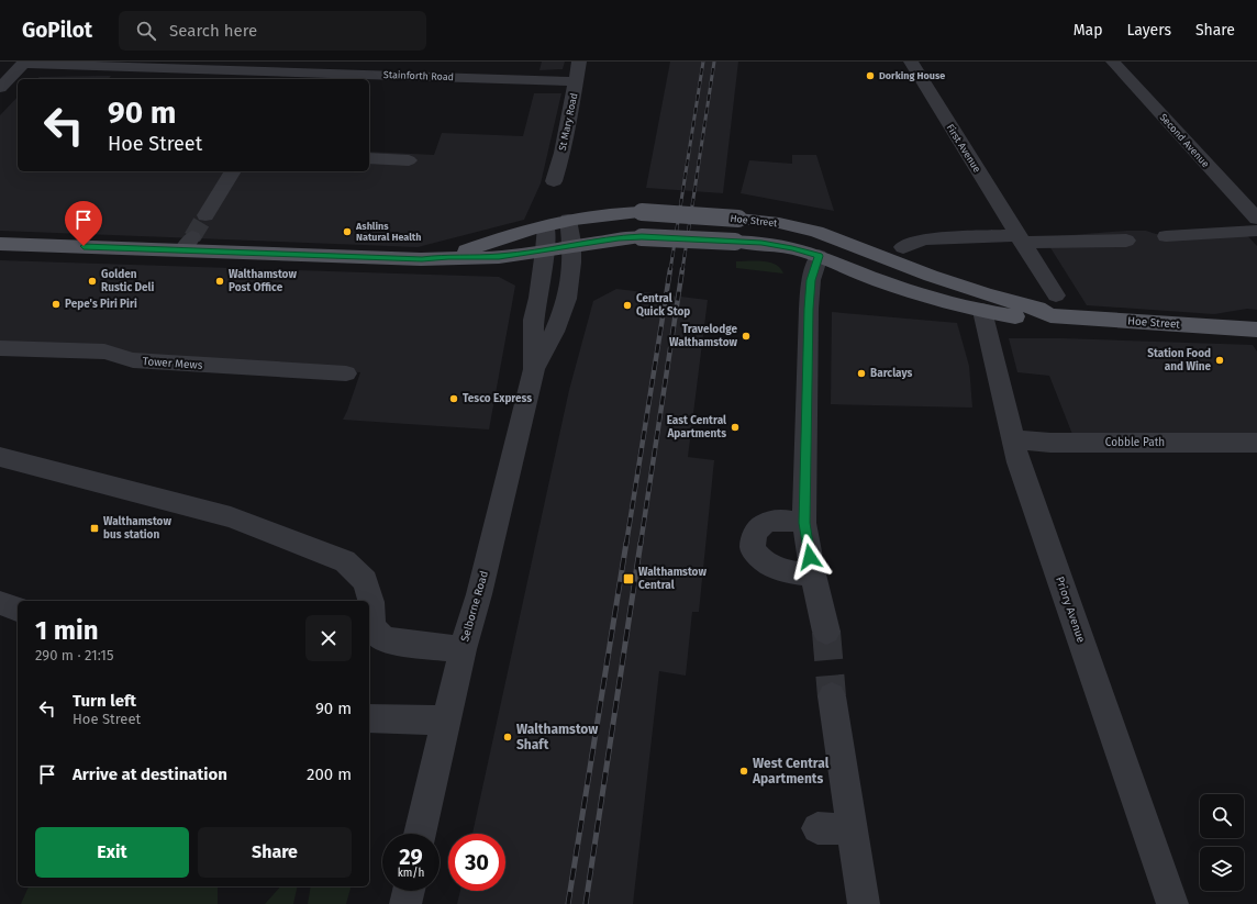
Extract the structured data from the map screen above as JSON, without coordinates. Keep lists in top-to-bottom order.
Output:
{
  "streets": {
    "main road": ["Hoe Street"],
    "street": [
      "Stainforth Road",
      "St Mary Road",
      "Second Avenue",
      "First Avenue",
      "Tower Mews",
      "Cobble Path",
      "Selborne Road",
      "Priory Avenue"
    ]
  },
  "crossings": [
    ["Stainforth Road", "St Mary Road"],
    ["Hoe Street", "Selborne Road"],
    ["Hoe Street", "Priory Avenue"],
    ["Cobble Path", "Priory Avenue"]
  ],
  "places": {
    "other": [
      "Dorking House",
      "Ashlins Natural Health",
      "Golden Rustic Deli",
      "Walthamstow Post Office",
      "Pepe's Piri Piri",
      "Central Quick Stop",
      "Travelodge Walthamstow",
      "Station Food and Wine",
      "Barclays",
      "Tesco Express",
      "East Central Apartments",
      "Walthamstow Shaft",
      "West Central Apartments"
    ],
    "transit": ["Walthamstow bus station", "Walthamstow Central"]
  },
  "page": {
    "header": "GoPilot",
    "search": "Search here",
    "nav": ["Map", "Layers", "Share"],
    "turn": ["90 m", "Hoe Street"],
    "heading": ["1 min", "290 m · 21:15"],
    "list": [
      {
        "name": "Turn left",
        "note": "Hoe Street",
        "value": "90 m"
      },
      {
        "name": "Arrive at destination",
        "value": "200 m"
      }
    ],
    "buttons": ["Exit", "Share"],
    "speed": "29 km/h",
    "limit": "30"
  }
}
